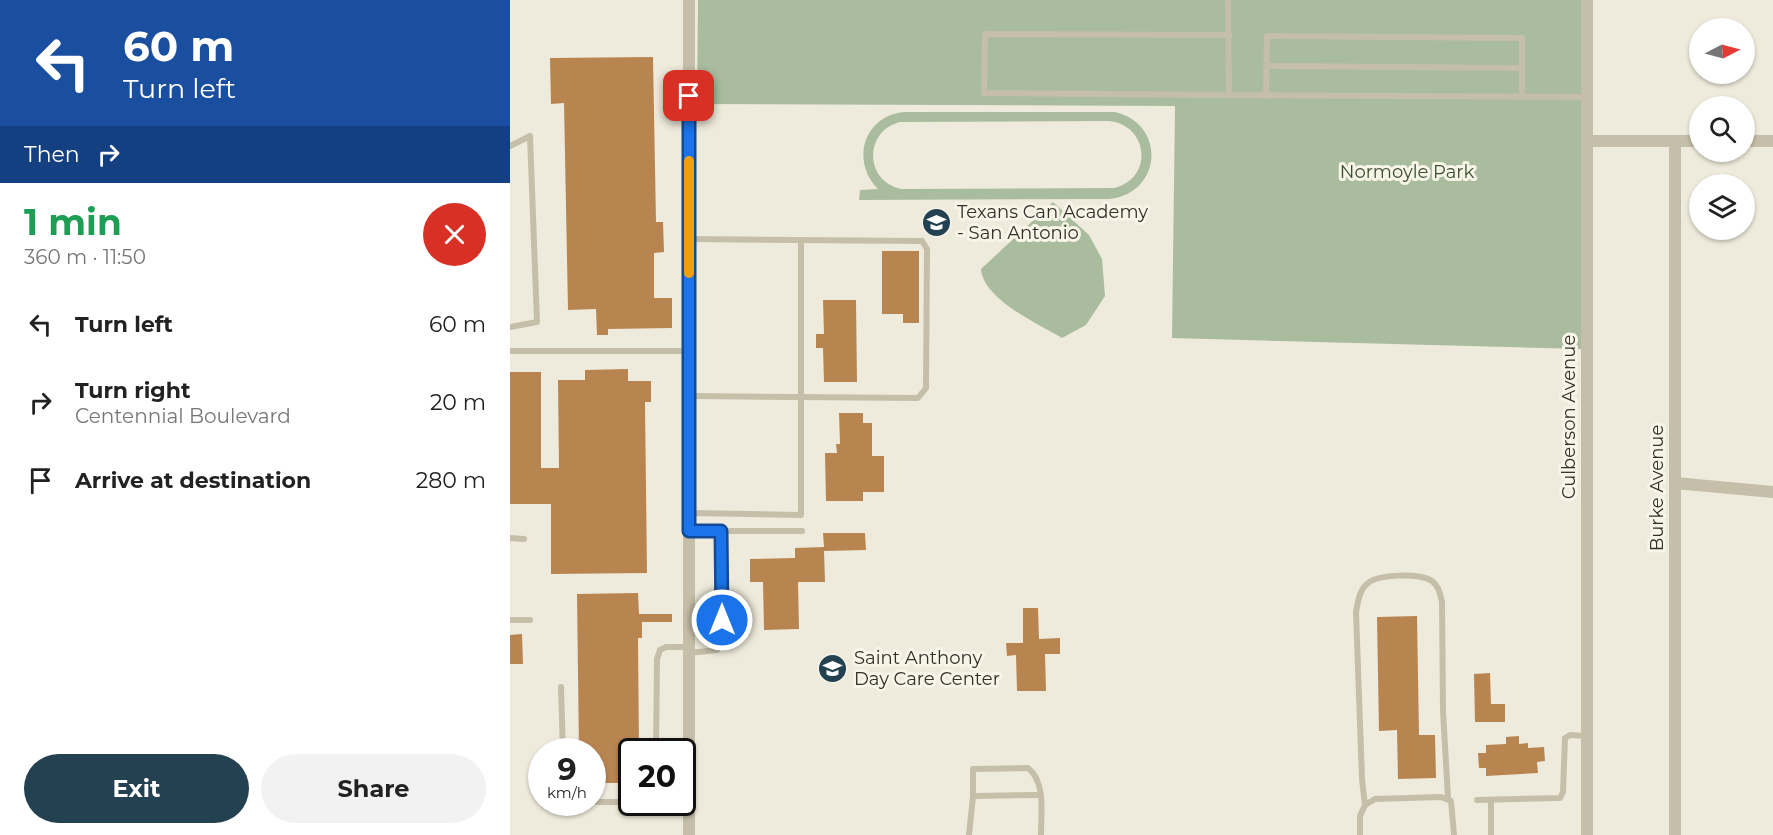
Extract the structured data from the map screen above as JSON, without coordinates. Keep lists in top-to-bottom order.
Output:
{
  "streets": {
    "street": ["Culberson Avenue", "Burke Avenue"]
  },
  "parks": ["Normoyle Park"],
  "places": {
    "school or university": ["Texans Can Academy - San Antonio", "Saint Anthony Day Care Center"]
  },
  "north": "right",
  "page": {
    "turn": ["60 m", "Turn left"],
    "then": "Then",
    "heading": ["1 min", "360 m · 11:50"],
    "list": [
      {
        "name": "Turn left",
        "value": "60 m"
      },
      {
        "name": "Turn right",
        "note": "Centennial Boulevard",
        "value": "20 m"
      },
      {
        "name": "Arrive at destination",
        "value": "280 m"
      }
    ],
    "speed": "9 km/h",
    "limit": "20",
    "buttons": ["Exit", "Share"]
  }
}
